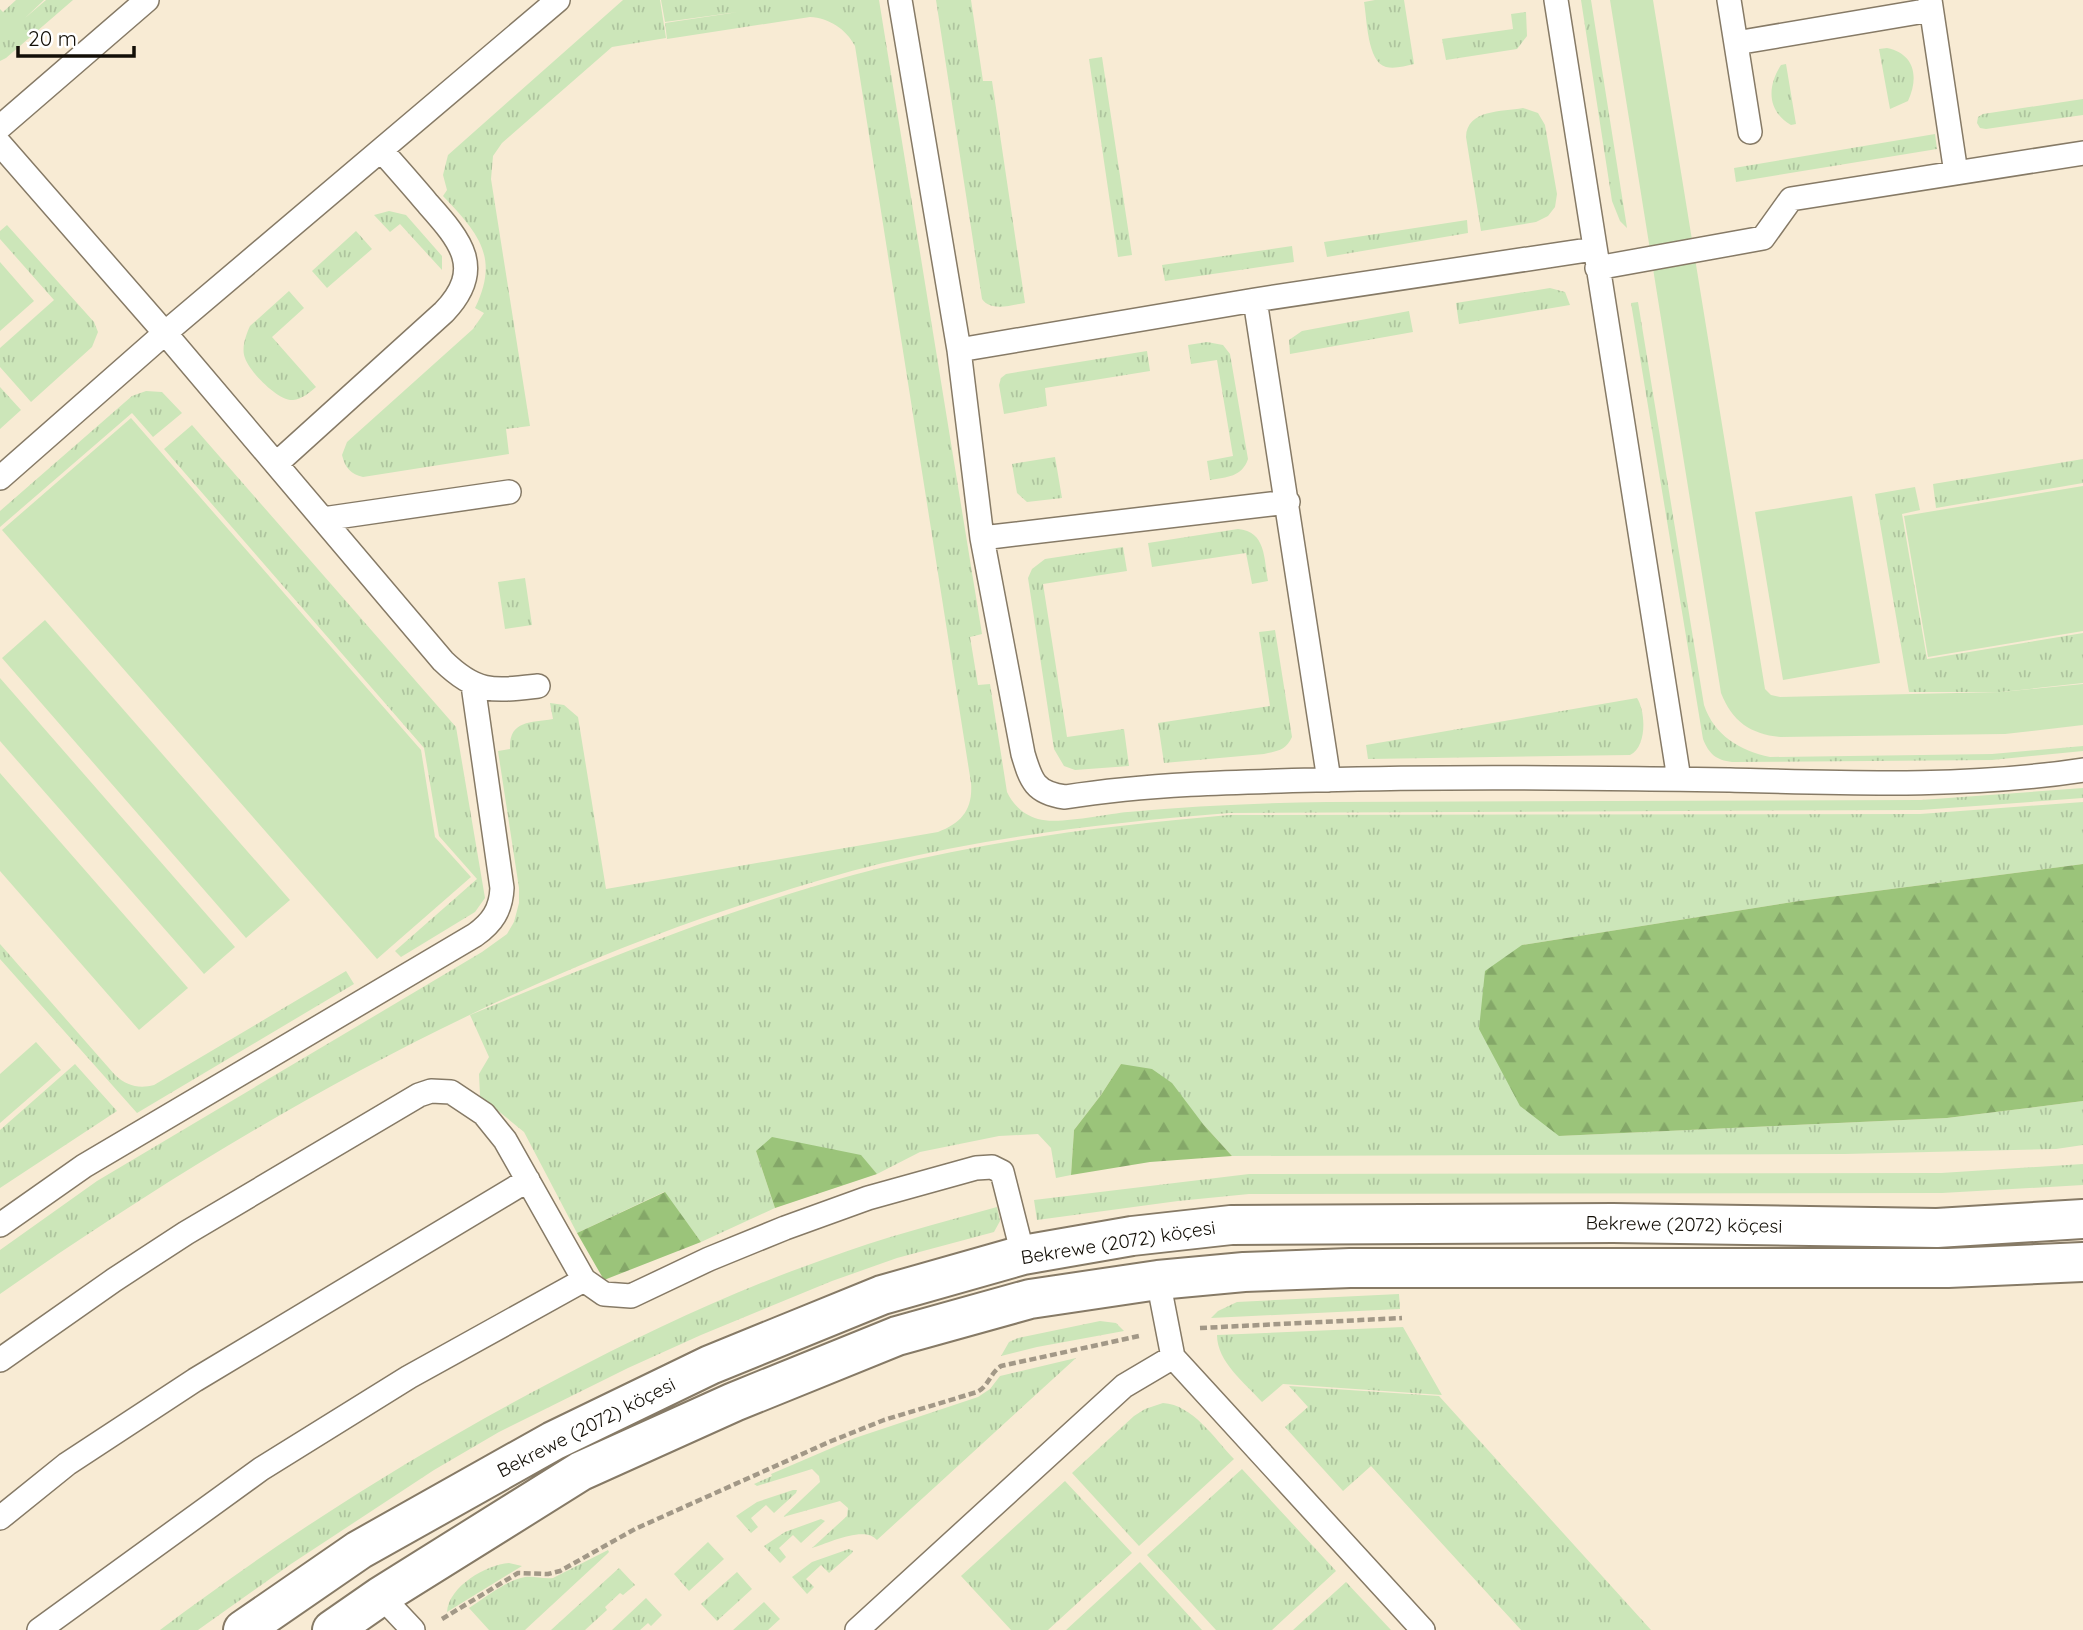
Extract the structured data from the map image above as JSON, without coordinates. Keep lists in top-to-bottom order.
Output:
{
  "streets": {
    "main road": ["Bekrewe (2072) köçesi"]
  },
  "scale_bar": "20 m"
}
